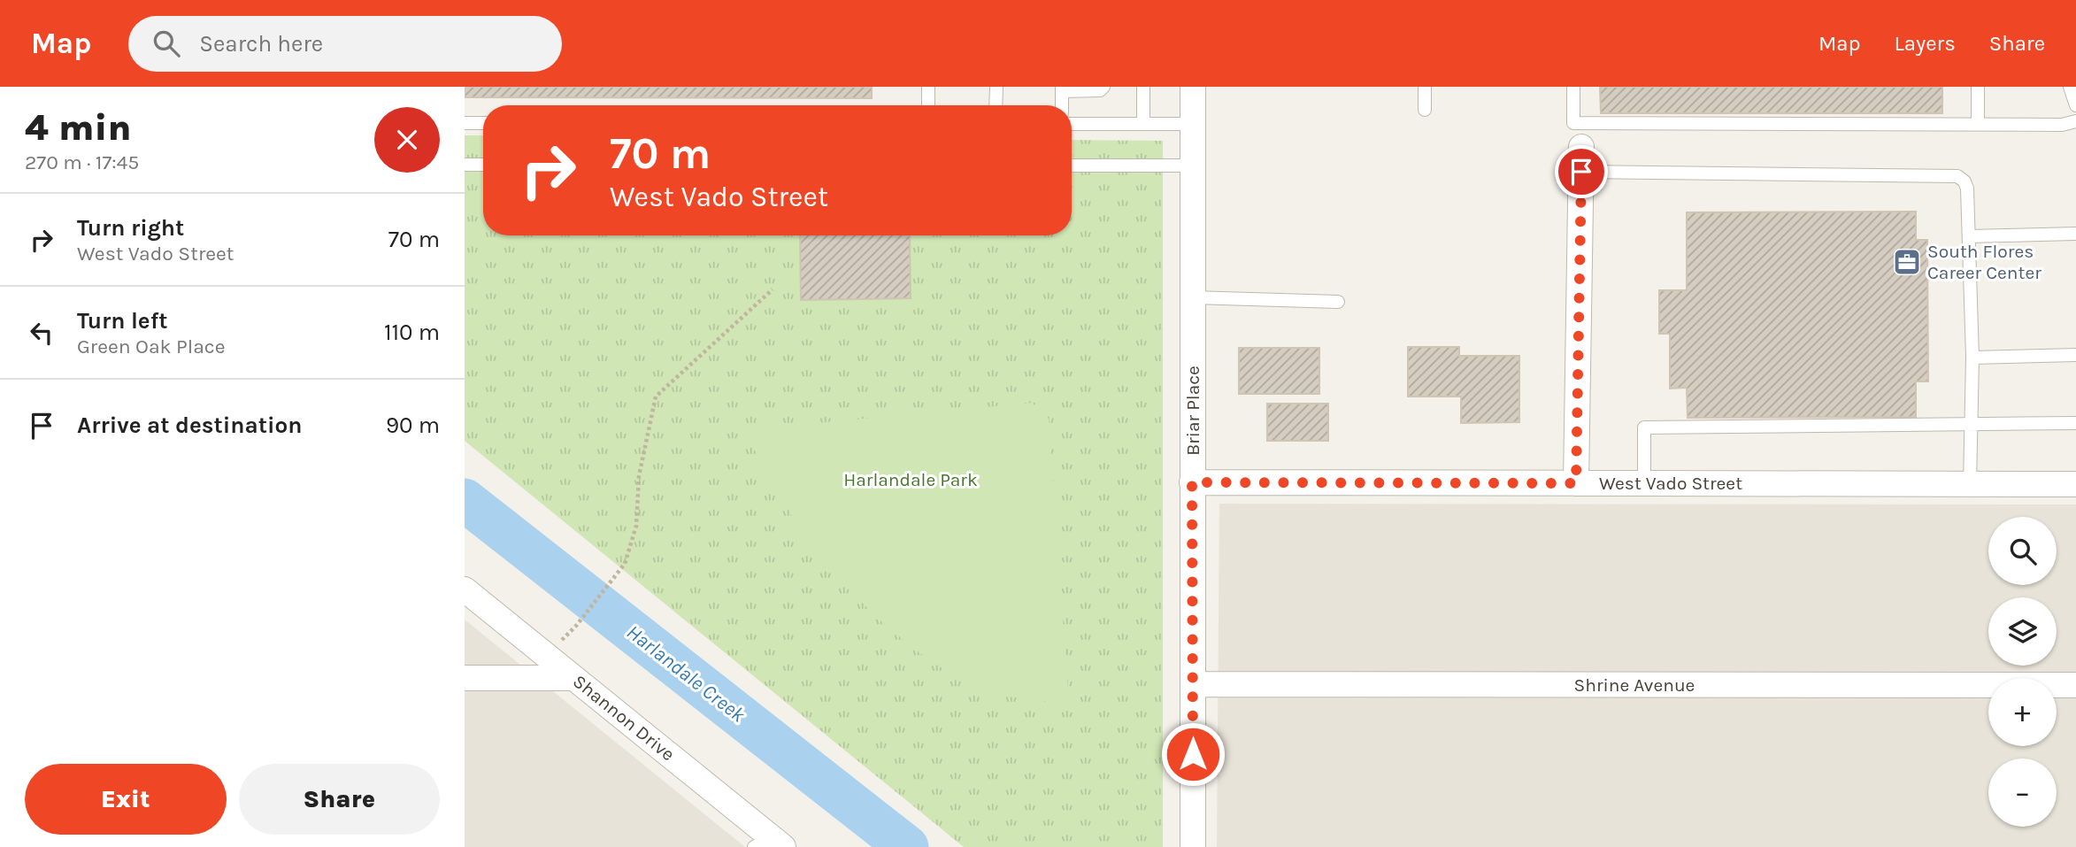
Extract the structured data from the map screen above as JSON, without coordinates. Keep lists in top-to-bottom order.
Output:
{
  "streets": {
    "street": [
      "Briar Place",
      "West Vado Street",
      "Shrine Avenue",
      "Shannon Drive"
    ]
  },
  "crossings": [
    ["Briar Place", "West Vado Street"],
    ["Briar Place", "Shrine Avenue"]
  ],
  "water": ["Harlandale Creek"],
  "parks": ["Harlandale Park"],
  "places": {
    "office": ["South Flores Career Center"]
  },
  "page": {
    "header": "Map",
    "search": "Search here",
    "nav": ["Map", "Layers", "Share"],
    "heading": ["4 min", "270 m · 17:45"],
    "turn": ["70 m", "West Vado Street"],
    "list": [
      {
        "name": "Turn right",
        "note": "West Vado Street",
        "value": "70 m"
      },
      {
        "name": "Turn left",
        "note": "Green Oak Place",
        "value": "110 m"
      },
      {
        "name": "Arrive at destination",
        "value": "90 m"
      }
    ],
    "map_buttons": ["+", "−"],
    "buttons": ["Exit", "Share"]
  }
}
